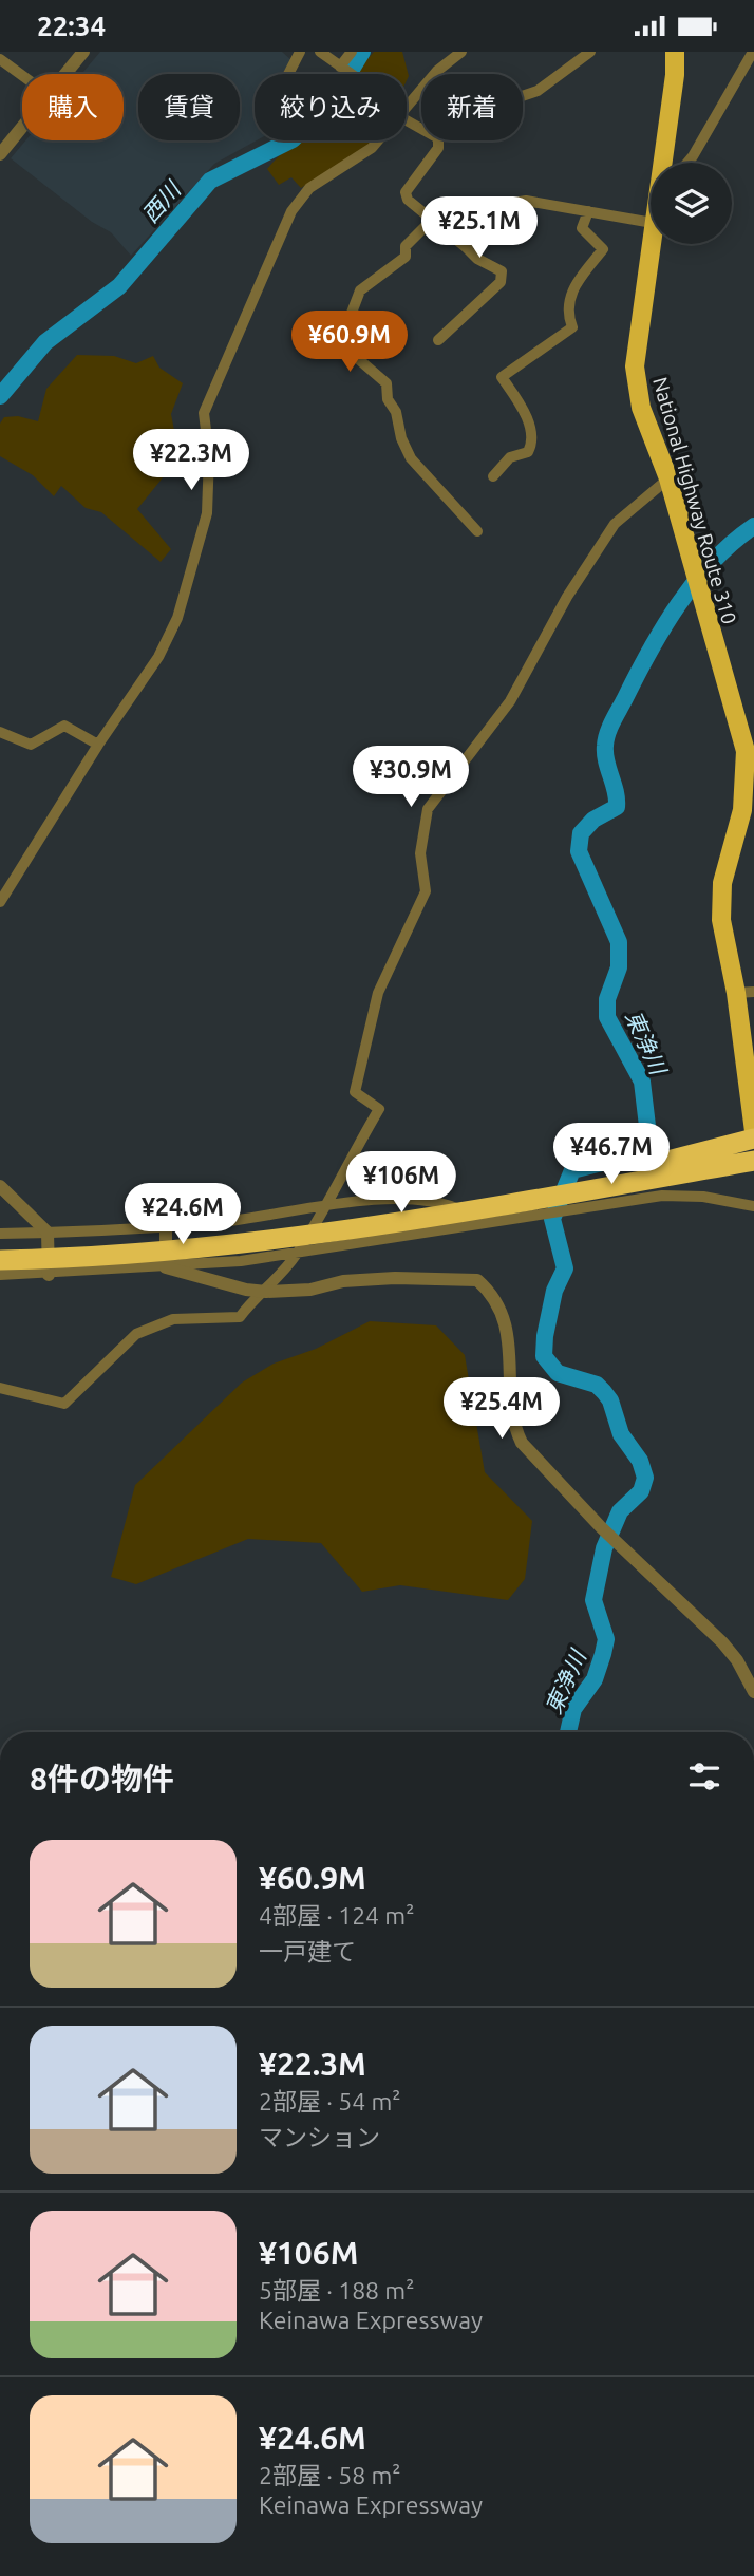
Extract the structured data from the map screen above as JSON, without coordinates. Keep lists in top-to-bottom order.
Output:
{
  "streets": {
    "highway": ["National Highway Route 310"]
  },
  "water": ["西川", "東浄川"],
  "page": {
    "status": "22:34",
    "chip": [
      "購入",
      "賃貸",
      "絞り込み",
      "新着"
    ],
    "price": [
      "¥25.1M",
      "¥60.9M",
      "¥22.3M",
      "¥30.9M",
      "¥46.7M",
      "¥106M",
      "¥24.6M",
      "¥25.4M"
    ],
    "heading": "8件の物件",
    "list": [
      {
        "name": "¥60.9M",
        "note": "4部屋 · 124 m² · 一戸建て"
      },
      {
        "name": "¥22.3M",
        "note": "2部屋 · 54 m² · マンション"
      },
      {
        "name": "¥106M",
        "note": "5部屋 · 188 m² · Keinawa Expressway"
      },
      {
        "name": "¥24.6M",
        "note": "2部屋 · 58 m² · Keinawa Expressway"
      }
    ]
  }
}
